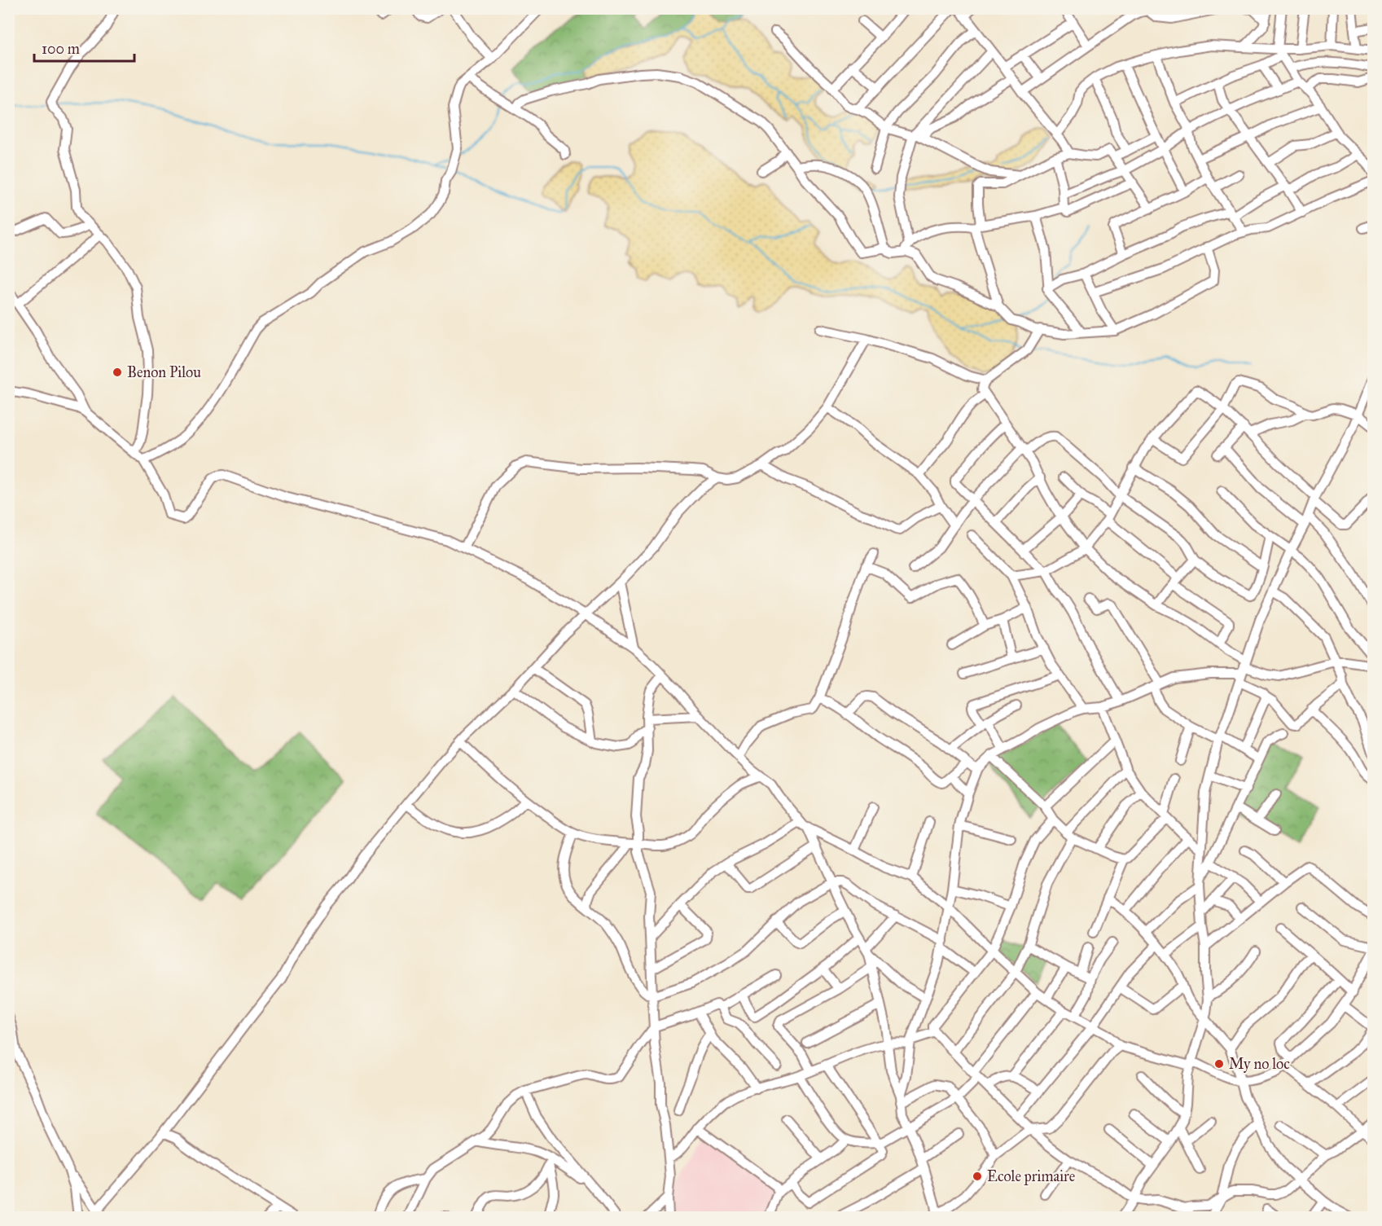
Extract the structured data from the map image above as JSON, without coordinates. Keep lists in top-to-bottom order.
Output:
{
  "places": ["Benon Pilou", "My no loc", "Ecole primaire"],
  "scale_bar": "100 m"
}
